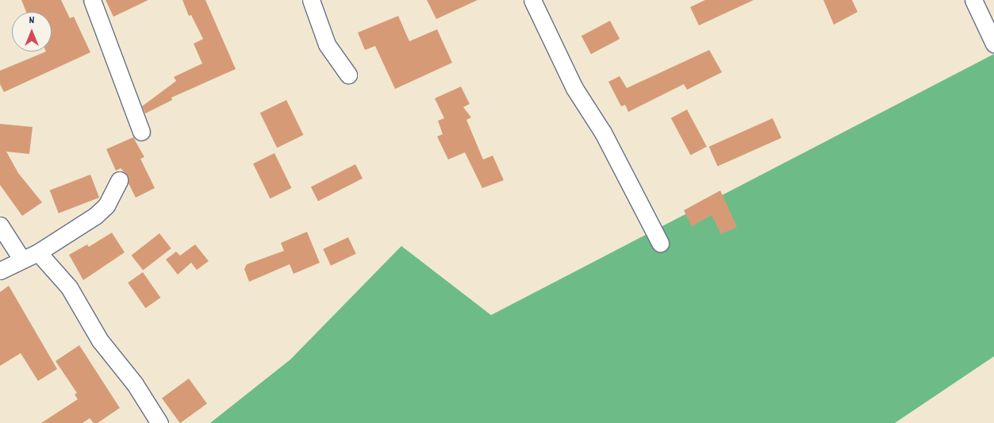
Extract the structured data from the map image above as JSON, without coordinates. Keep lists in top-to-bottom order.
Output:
{
  "north": "top"
}
